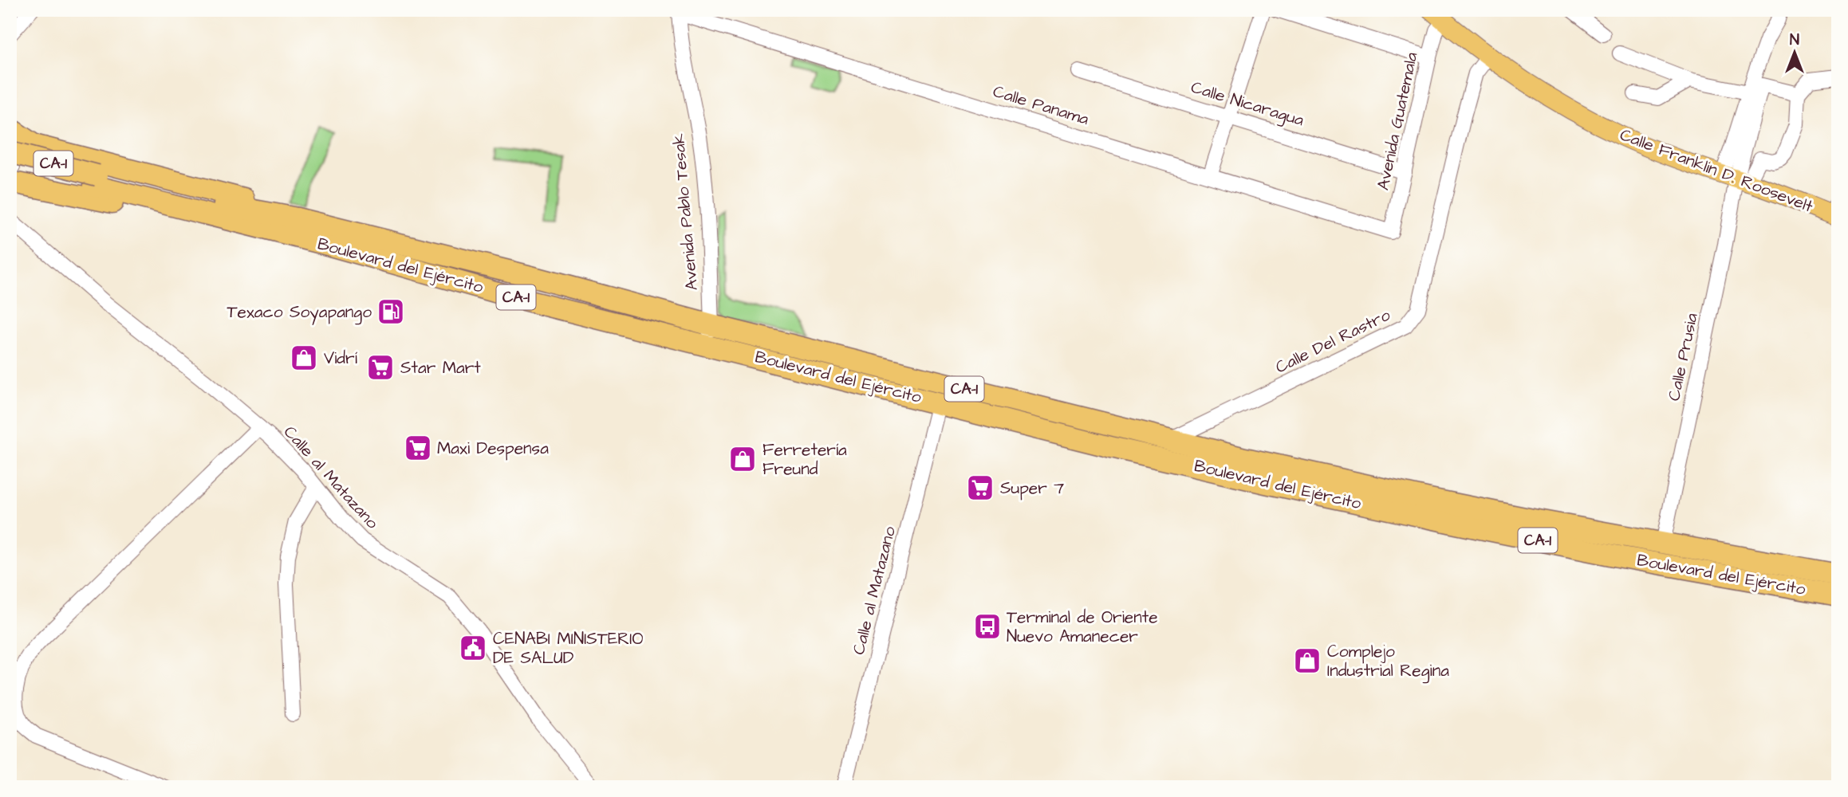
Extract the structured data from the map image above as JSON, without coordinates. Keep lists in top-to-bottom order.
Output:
{
  "streets": {
    "highway": ["CA-1", "Boulevard del Ejército"],
    "main road": ["Calle Franklin D. Roosevelt"],
    "street": [
      "Calle Nicaragua",
      "Calle Panama",
      "Avenida Guatemala",
      "Avenida Pablo Tesak",
      "Calle Del Rastro",
      "Calle Prusia",
      "Calle al Matazano"
    ]
  },
  "crossings": [
    ["Calle Nicaragua", "Avenida Guatemala"],
    ["Calle Panama", "Avenida Guatemala"],
    ["Calle Panama", "Avenida Pablo Tesak"],
    ["Avenida Guatemala", "Calle Franklin D. Roosevelt"],
    ["Calle Franklin D. Roosevelt", "Calle Del Rastro"],
    ["Calle Franklin D. Roosevelt", "Calle Prusia"],
    ["Avenida Pablo Tesak", "Boulevard del Ejército"],
    ["Boulevard del Ejército", "Calle Del Rastro"],
    ["Boulevard del Ejército", "Calle Prusia"],
    ["Boulevard del Ejército", "Calle al Matazano"]
  ],
  "places": {
    "fuel station": ["Texaco Soyapango"],
    "shop": ["Vidrí", "Ferretería Freund", "Complejo Industrial Regina"],
    "supermarket": ["Star Mart", "Maxi Despensa", "Super 7"],
    "bus stop": ["Terminal de Oriente Nuevo Amanecer"],
    "public building": ["CENABI MINISTERIO DE SALUD"]
  },
  "north": "top"
}
